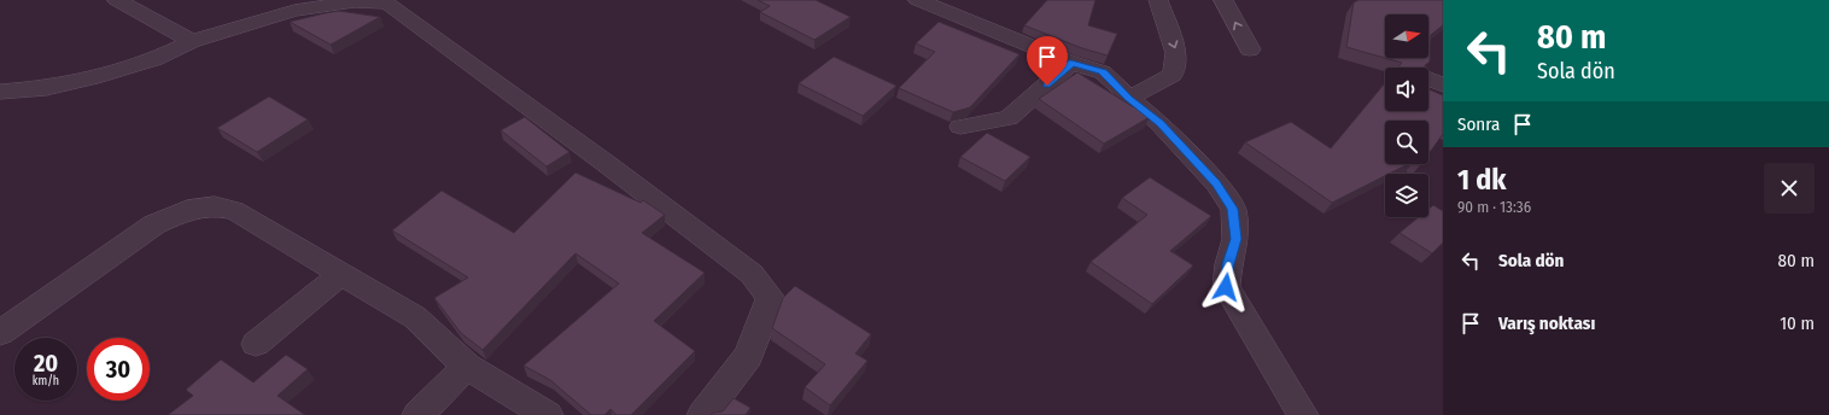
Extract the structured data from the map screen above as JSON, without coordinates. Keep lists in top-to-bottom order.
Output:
{
  "north": "right",
  "page": {
    "turn": ["80 m", "Sola dön"],
    "then": "Sonra",
    "heading": ["1 dk", "90 m · 13:36"],
    "list": [
      {
        "name": "Sola dön",
        "value": "80 m"
      },
      {
        "name": "Varış noktası",
        "value": "10 m"
      }
    ],
    "speed": "20 km/h",
    "limit": "30"
  }
}
